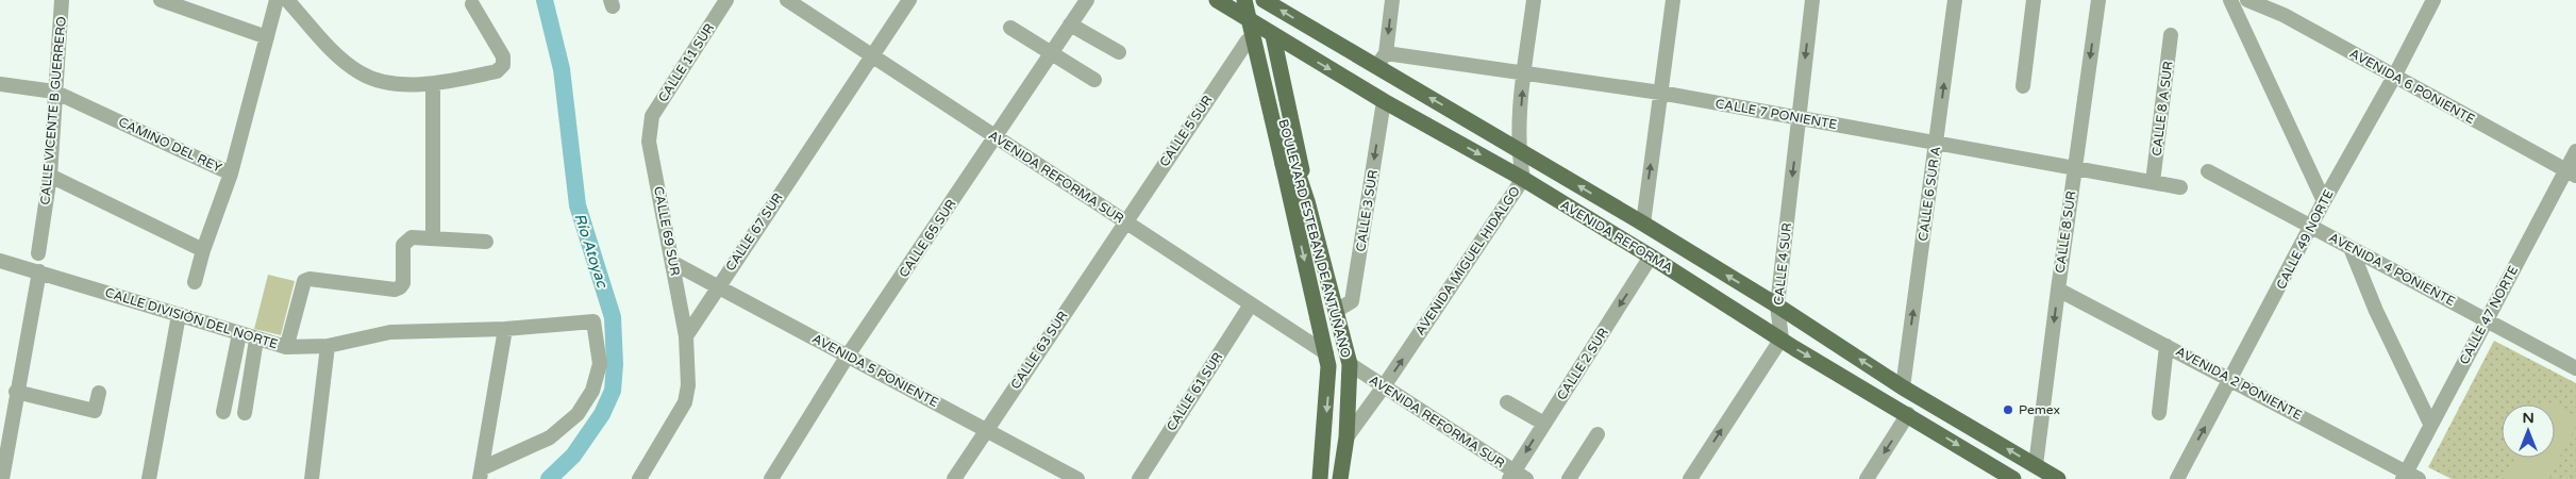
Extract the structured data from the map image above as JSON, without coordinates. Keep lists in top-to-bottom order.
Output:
{
  "streets": {
    "main road": ["AVENIDA REFORMA", "BOULEVARD ESTEBAN DE ANTUÑANO"],
    "street": [
      "CALLE 11 SUR",
      "AVENIDA 6 PONIENTE",
      "CALLE 8 A SUR",
      "CALLE VICENTE B GUERRERO",
      "CALLE 7 PONIENTE",
      "CALLE 5 SUR",
      "CAMINO DEL REY",
      "AVENIDA REFORMA SUR",
      "CALLE 6 SUR A",
      "CALLE 3 SUR",
      "CALLE 69 SUR",
      "CALLE 67 SUR",
      "CALLE 8 SUR",
      "CALLE 65 SUR",
      "CALLE 49 NORTE",
      "AVENIDA MIGUEL HIDALGO",
      "CALLE 4 SUR",
      "AVENIDA 4 PONIENTE",
      "CALLE 47 NORTE",
      "CALLE DIVISIÓN DEL NORTE",
      "CALLE 63 SUR",
      "CALLE 2 SUR",
      "AVENIDA 5 PONIENTE",
      "AVENIDA 2 PONIENTE",
      "CALLE 61 SUR"
    ]
  },
  "crossings": [
    ["CALLE 11 SUR", "CALLE 69 SUR"],
    ["AVENIDA 6 PONIENTE", "CALLE 49 NORTE"],
    ["AVENIDA 6 PONIENTE", "CALLE 47 NORTE"],
    ["CALLE 8 A SUR", "CALLE 7 PONIENTE"],
    ["CALLE VICENTE B GUERRERO", "CAMINO DEL REY"],
    ["CALLE 7 PONIENTE", "CALLE 6 SUR A"],
    ["CALLE 7 PONIENTE", "CALLE 8 SUR"],
    ["CALLE 7 PONIENTE", "AVENIDA REFORMA"],
    ["CALLE 7 PONIENTE", "AVENIDA MIGUEL HIDALGO"],
    ["CALLE 7 PONIENTE", "CALLE 4 SUR"],
    ["CALLE 5 SUR", "AVENIDA REFORMA SUR"],
    ["CALLE 5 SUR", "CALLE 63 SUR"],
    ["AVENIDA REFORMA SUR", "CALLE 67 SUR"],
    ["AVENIDA REFORMA SUR", "CALLE 65 SUR"],
    ["AVENIDA REFORMA SUR", "BOULEVARD ESTEBAN DE ANTUÑANO"],
    ["AVENIDA REFORMA SUR", "AVENIDA MIGUEL HIDALGO"],
    ["AVENIDA REFORMA SUR", "CALLE 63 SUR"],
    ["AVENIDA REFORMA SUR", "CALLE 2 SUR"],
    ["AVENIDA REFORMA SUR", "CALLE 61 SUR"],
    ["CALLE 6 SUR A", "AVENIDA REFORMA"],
    ["CALLE 3 SUR", "AVENIDA REFORMA"],
    ["CALLE 3 SUR", "BOULEVARD ESTEBAN DE ANTUÑANO"],
    ["CALLE 69 SUR", "CALLE 67 SUR"],
    ["CALLE 69 SUR", "AVENIDA 5 PONIENTE"],
    ["CALLE 67 SUR", "AVENIDA 5 PONIENTE"],
    ["CALLE 8 SUR", "AVENIDA REFORMA"],
    ["CALLE 8 SUR", "AVENIDA 2 PONIENTE"],
    ["AVENIDA REFORMA", "BOULEVARD ESTEBAN DE ANTUÑANO"],
    ["AVENIDA REFORMA", "AVENIDA MIGUEL HIDALGO"],
    ["AVENIDA REFORMA", "CALLE 4 SUR"],
    ["AVENIDA REFORMA", "CALLE 2 SUR"],
    ["CALLE 65 SUR", "AVENIDA 5 PONIENTE"],
    ["BOULEVARD ESTEBAN DE ANTUÑANO", "AVENIDA MIGUEL HIDALGO"],
    ["CALLE 49 NORTE", "AVENIDA 4 PONIENTE"],
    ["CALLE 49 NORTE", "AVENIDA 2 PONIENTE"],
    ["AVENIDA 4 PONIENTE", "CALLE 47 NORTE"],
    ["CALLE 47 NORTE", "AVENIDA 2 PONIENTE"],
    ["CALLE 63 SUR", "AVENIDA 5 PONIENTE"]
  ],
  "one_way": [
    "CALLE 6 SUR A",
    "CALLE 3 SUR",
    "AVENIDA MIGUEL HIDALGO",
    "CALLE 4 SUR",
    "CALLE 2 SUR"
  ],
  "water": ["Río Atoyac"],
  "places": ["Pemex"],
  "north": "top"
}
